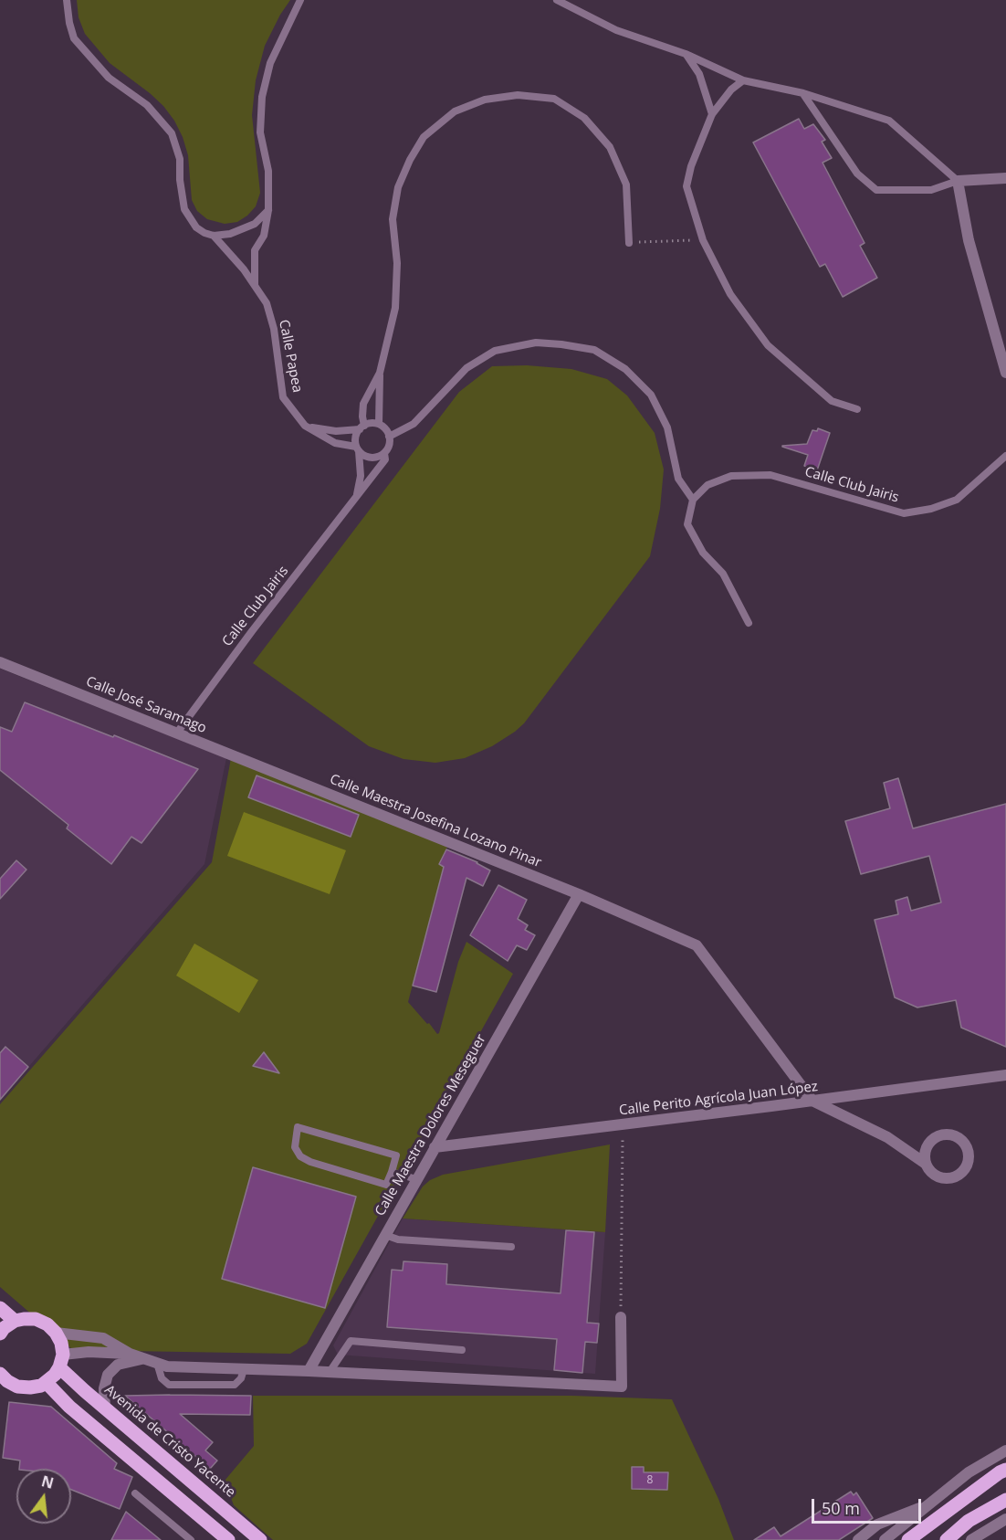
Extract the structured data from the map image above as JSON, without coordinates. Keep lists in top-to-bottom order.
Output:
{
  "streets": {
    "main road": ["Avenida de Cristo Yacente"],
    "street": [
      "Calle José Saramago",
      "Calle Maestra Josefina Lozano Pinar",
      "Calle Perito Agrícola Juan López",
      "Calle Maestra Dolores Meseguer"
    ],
    "lane": ["Calle Papea", "Calle Club Jairis"]
  },
  "crossings": [
    ["Calle Papea", "Calle Club Jairis"],
    ["Calle Club Jairis", "Calle José Saramago"],
    ["Calle José Saramago", "Calle Maestra Josefina Lozano Pinar"],
    ["Calle Maestra Josefina Lozano Pinar", "Calle Perito Agrícola Juan López"],
    ["Calle Maestra Josefina Lozano Pinar", "Calle Maestra Dolores Meseguer"],
    ["Calle Perito Agrícola Juan López", "Calle Maestra Dolores Meseguer"]
  ],
  "house_numbers": ["8"],
  "scale_bar": "50 m",
  "north": "top"
}
